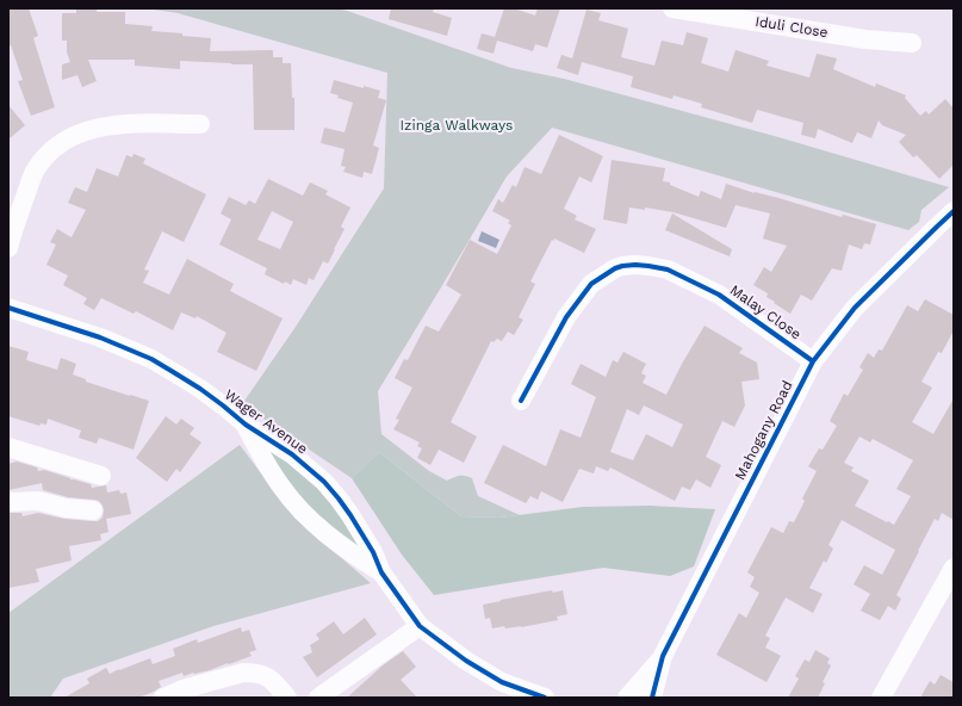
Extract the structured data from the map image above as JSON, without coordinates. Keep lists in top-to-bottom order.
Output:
{
  "streets": {
    "street": [
      "Iduli Close",
      "Malay Close",
      "Wager Avenue",
      "Mahogany Road"
    ]
  },
  "crossings": [
    ["Malay Close", "Mahogany Road"]
  ],
  "parks": ["Izinga Walkways"]
}
